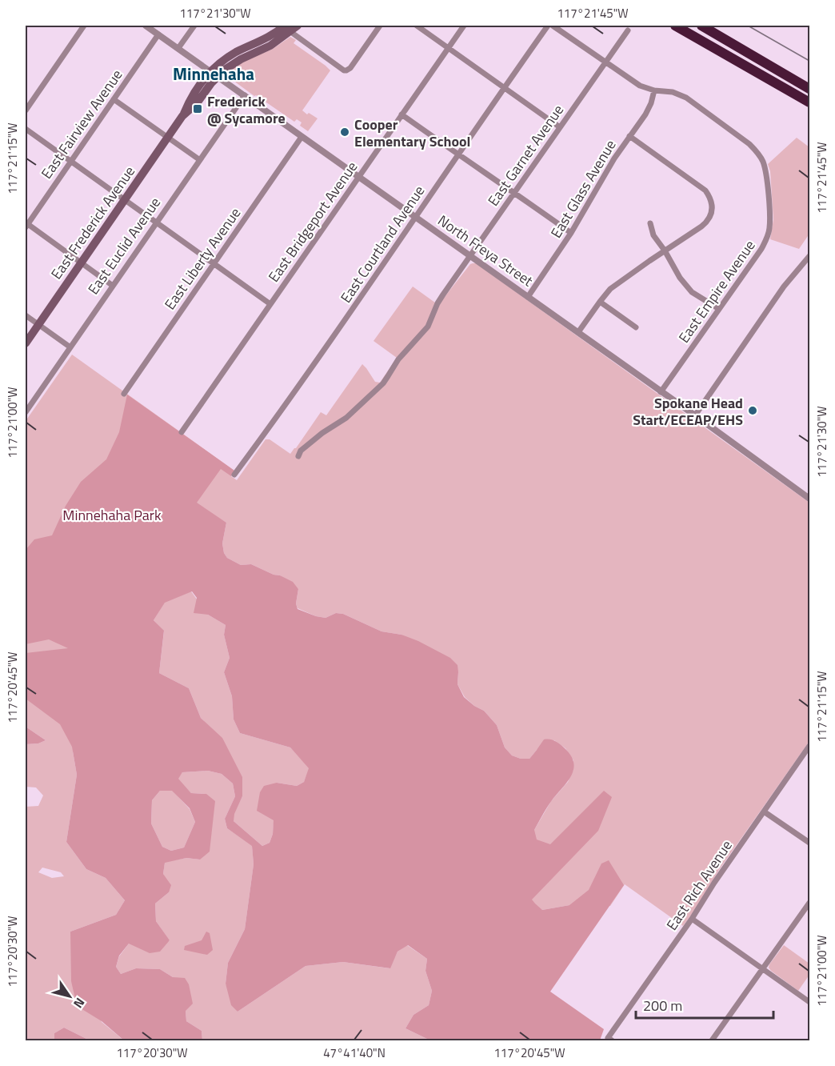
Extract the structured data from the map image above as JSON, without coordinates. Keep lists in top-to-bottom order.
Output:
{
  "streets": {
    "main road": ["East Frederick Avenue"],
    "street": [
      "East Fairview Avenue",
      "East Garnet Avenue",
      "East Glass Avenue",
      "East Bridgeport Avenue",
      "East Courtland Avenue",
      "East Euclid Avenue",
      "North Freya Street",
      "East Liberty Avenue",
      "East Empire Avenue",
      "East Rich Avenue"
    ]
  },
  "crossings": [
    ["East Fairview Avenue", "North Freya Street"],
    ["East Garnet Avenue", "North Freya Street"],
    ["East Glass Avenue", "North Freya Street"],
    ["East Glass Avenue", "East Empire Avenue"],
    ["East Bridgeport Avenue", "North Freya Street"],
    ["East Frederick Avenue", "North Freya Street"],
    ["East Courtland Avenue", "North Freya Street"],
    ["East Euclid Avenue", "North Freya Street"],
    ["North Freya Street", "East Liberty Avenue"],
    ["North Freya Street", "East Empire Avenue"]
  ],
  "districts": ["Minnehaha"],
  "parks": ["Minnehaha Park"],
  "places": {
    "transit": ["Frederick @ Sycamore"],
    "other": ["Cooper Elementary School", "Spokane Head Start/ECEAP/EHS"]
  },
  "scale_bar": "200 m",
  "north": "bottom right",
  "coordinates": [
    "117°21'30\"W",
    "117°21'45\"W",
    "117°21'15\"W",
    "117°21'00\"W",
    "117°20'45\"W",
    "117°20'30\"W",
    "47°41'40\"N"
  ]
}
